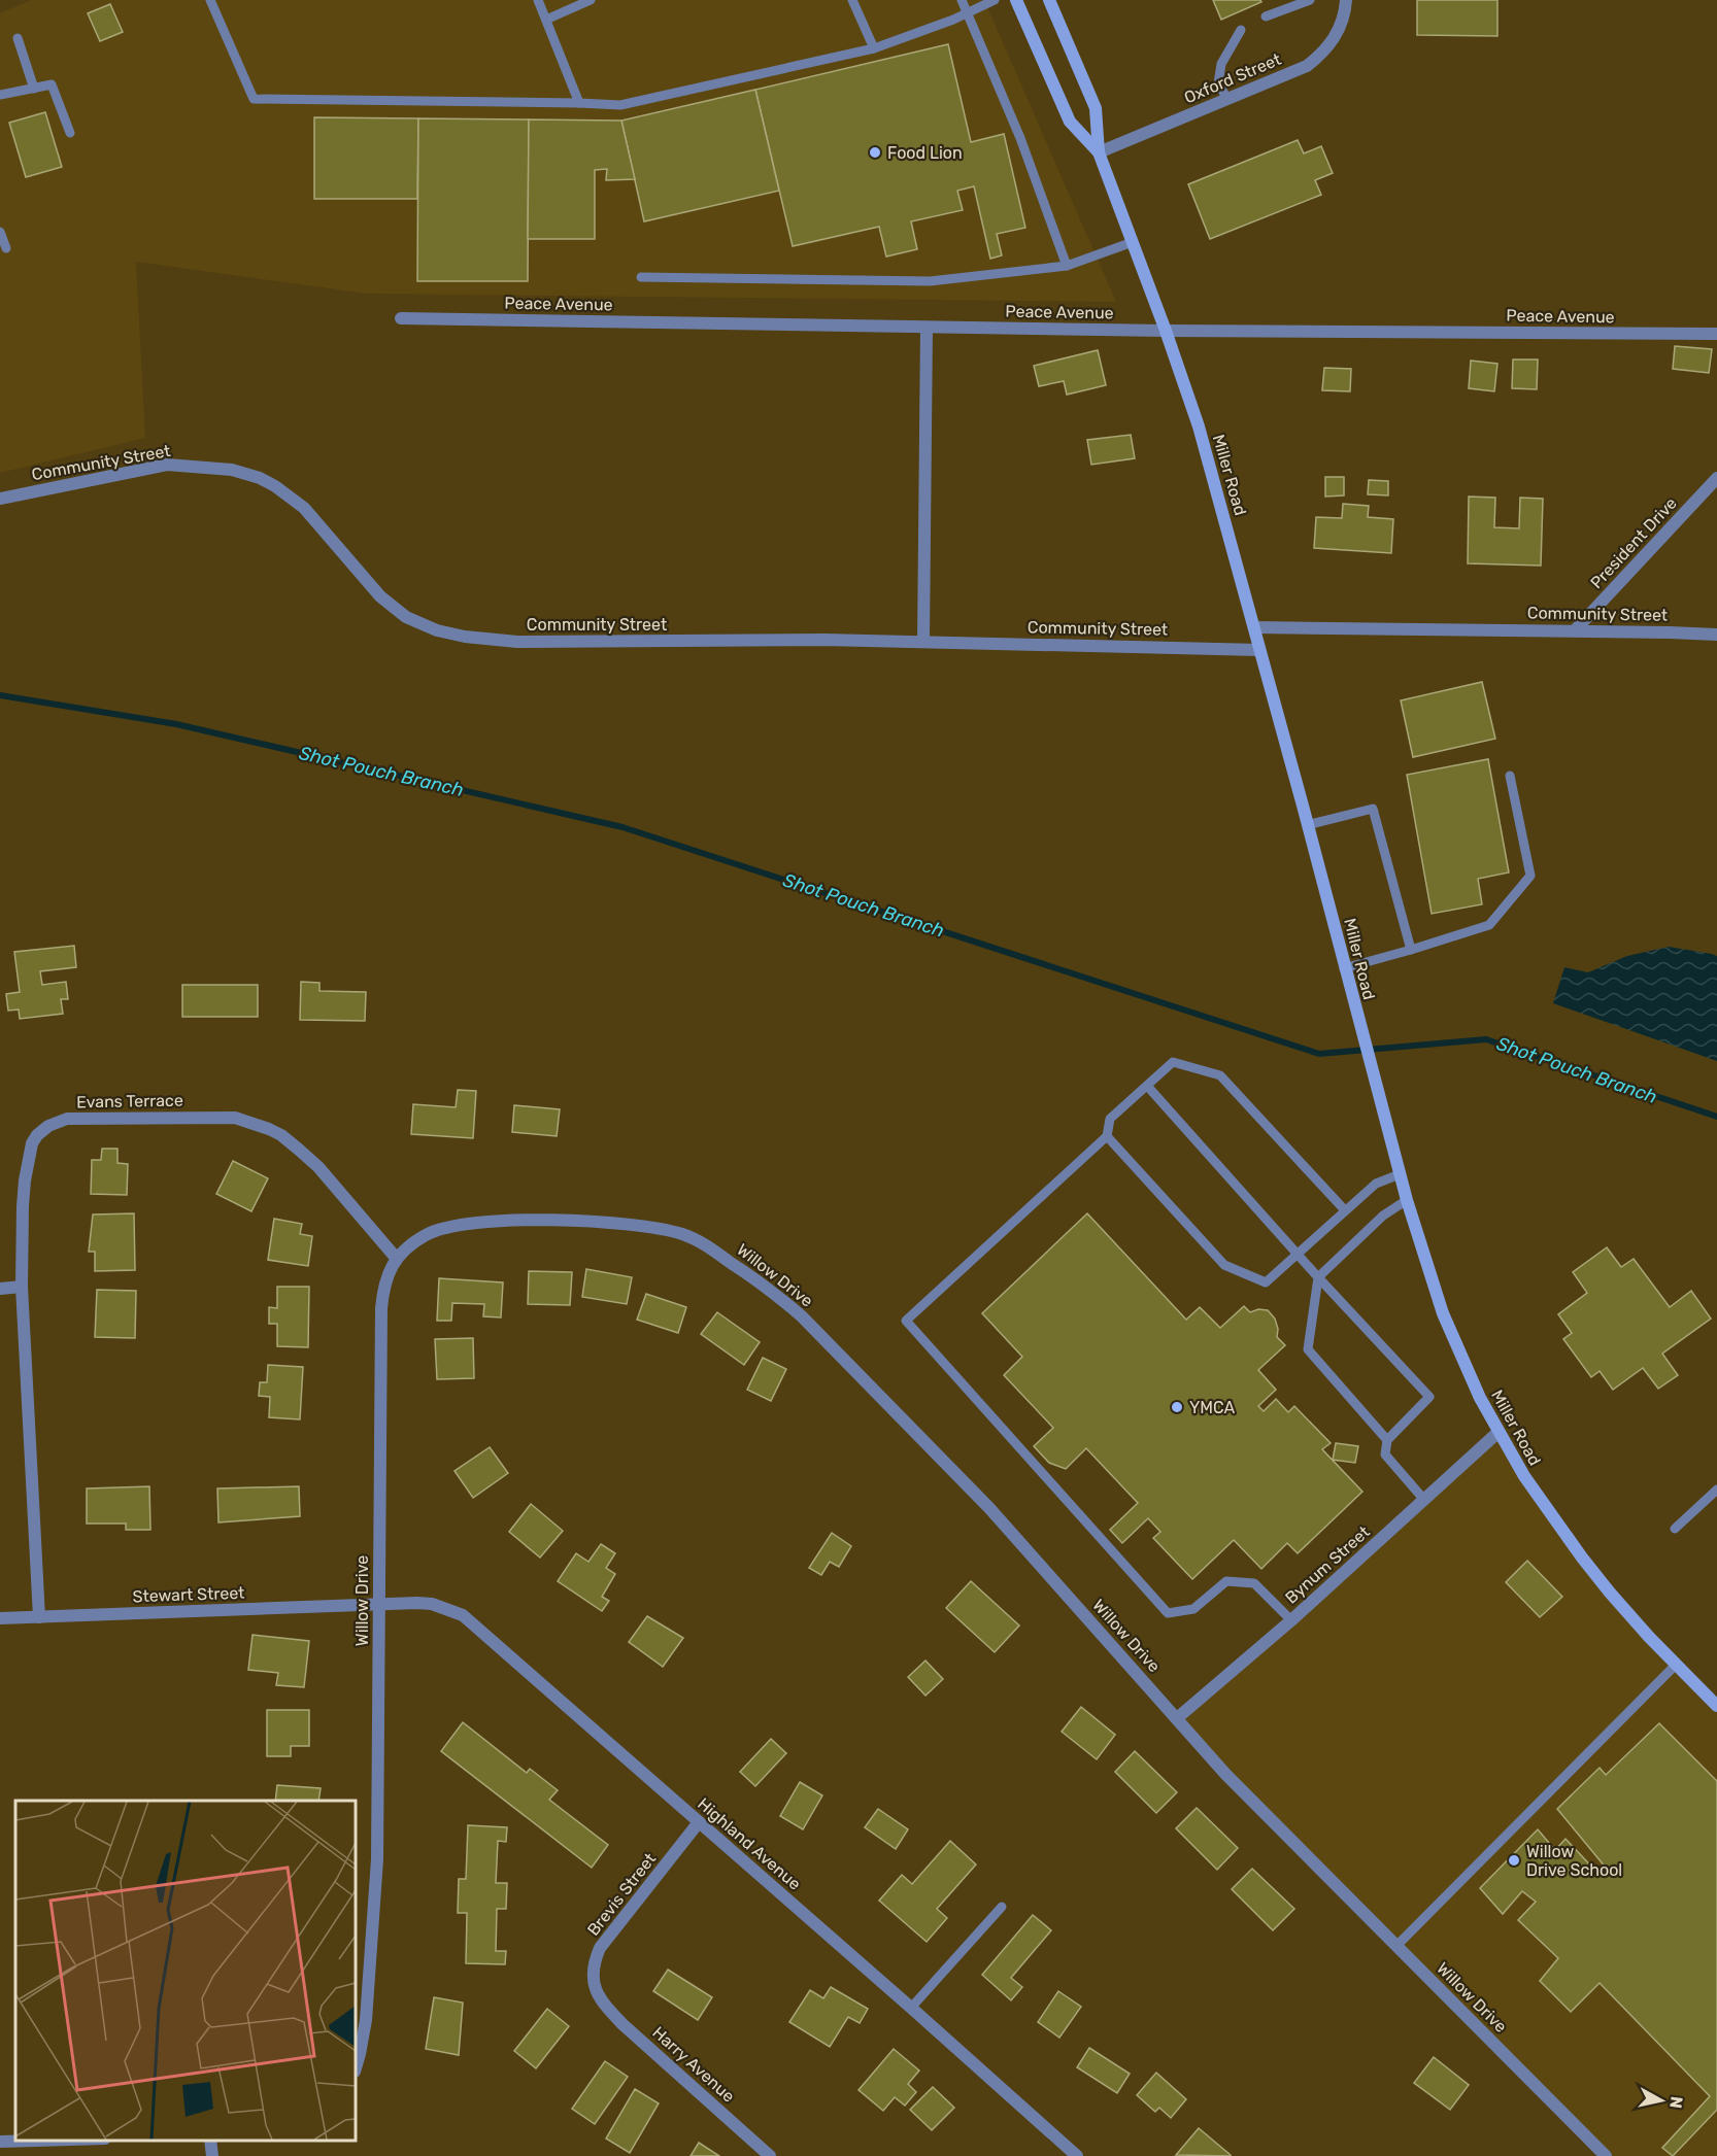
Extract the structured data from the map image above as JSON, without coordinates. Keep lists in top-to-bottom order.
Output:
{
  "streets": {
    "main road": ["Miller Road"],
    "street": [
      "Oxford Street",
      "Peace Avenue",
      "Community Street",
      "President Drive",
      "Evans Terrace",
      "Willow Drive",
      "Bynum Street",
      "Stewart Street",
      "Highland Avenue",
      "Brevis Street",
      "Harry Avenue"
    ]
  },
  "crossings": [
    ["Oxford Street", "Miller Road"],
    ["Peace Avenue", "Miller Road"],
    ["Community Street", "Miller Road"],
    ["Community Street", "President Drive"],
    ["Miller Road", "Bynum Street"],
    ["Evans Terrace", "Willow Drive"],
    ["Evans Terrace", "Stewart Street"],
    ["Willow Drive", "Bynum Street"],
    ["Willow Drive", "Stewart Street"],
    ["Willow Drive", "Highland Avenue"],
    ["Stewart Street", "Highland Avenue"],
    ["Highland Avenue", "Brevis Street"],
    ["Brevis Street", "Harry Avenue"]
  ],
  "water": ["Shot Pouch Branch"],
  "places": ["Food Lion", "YMCA", "Willow Drive School"],
  "north": "right"
}
